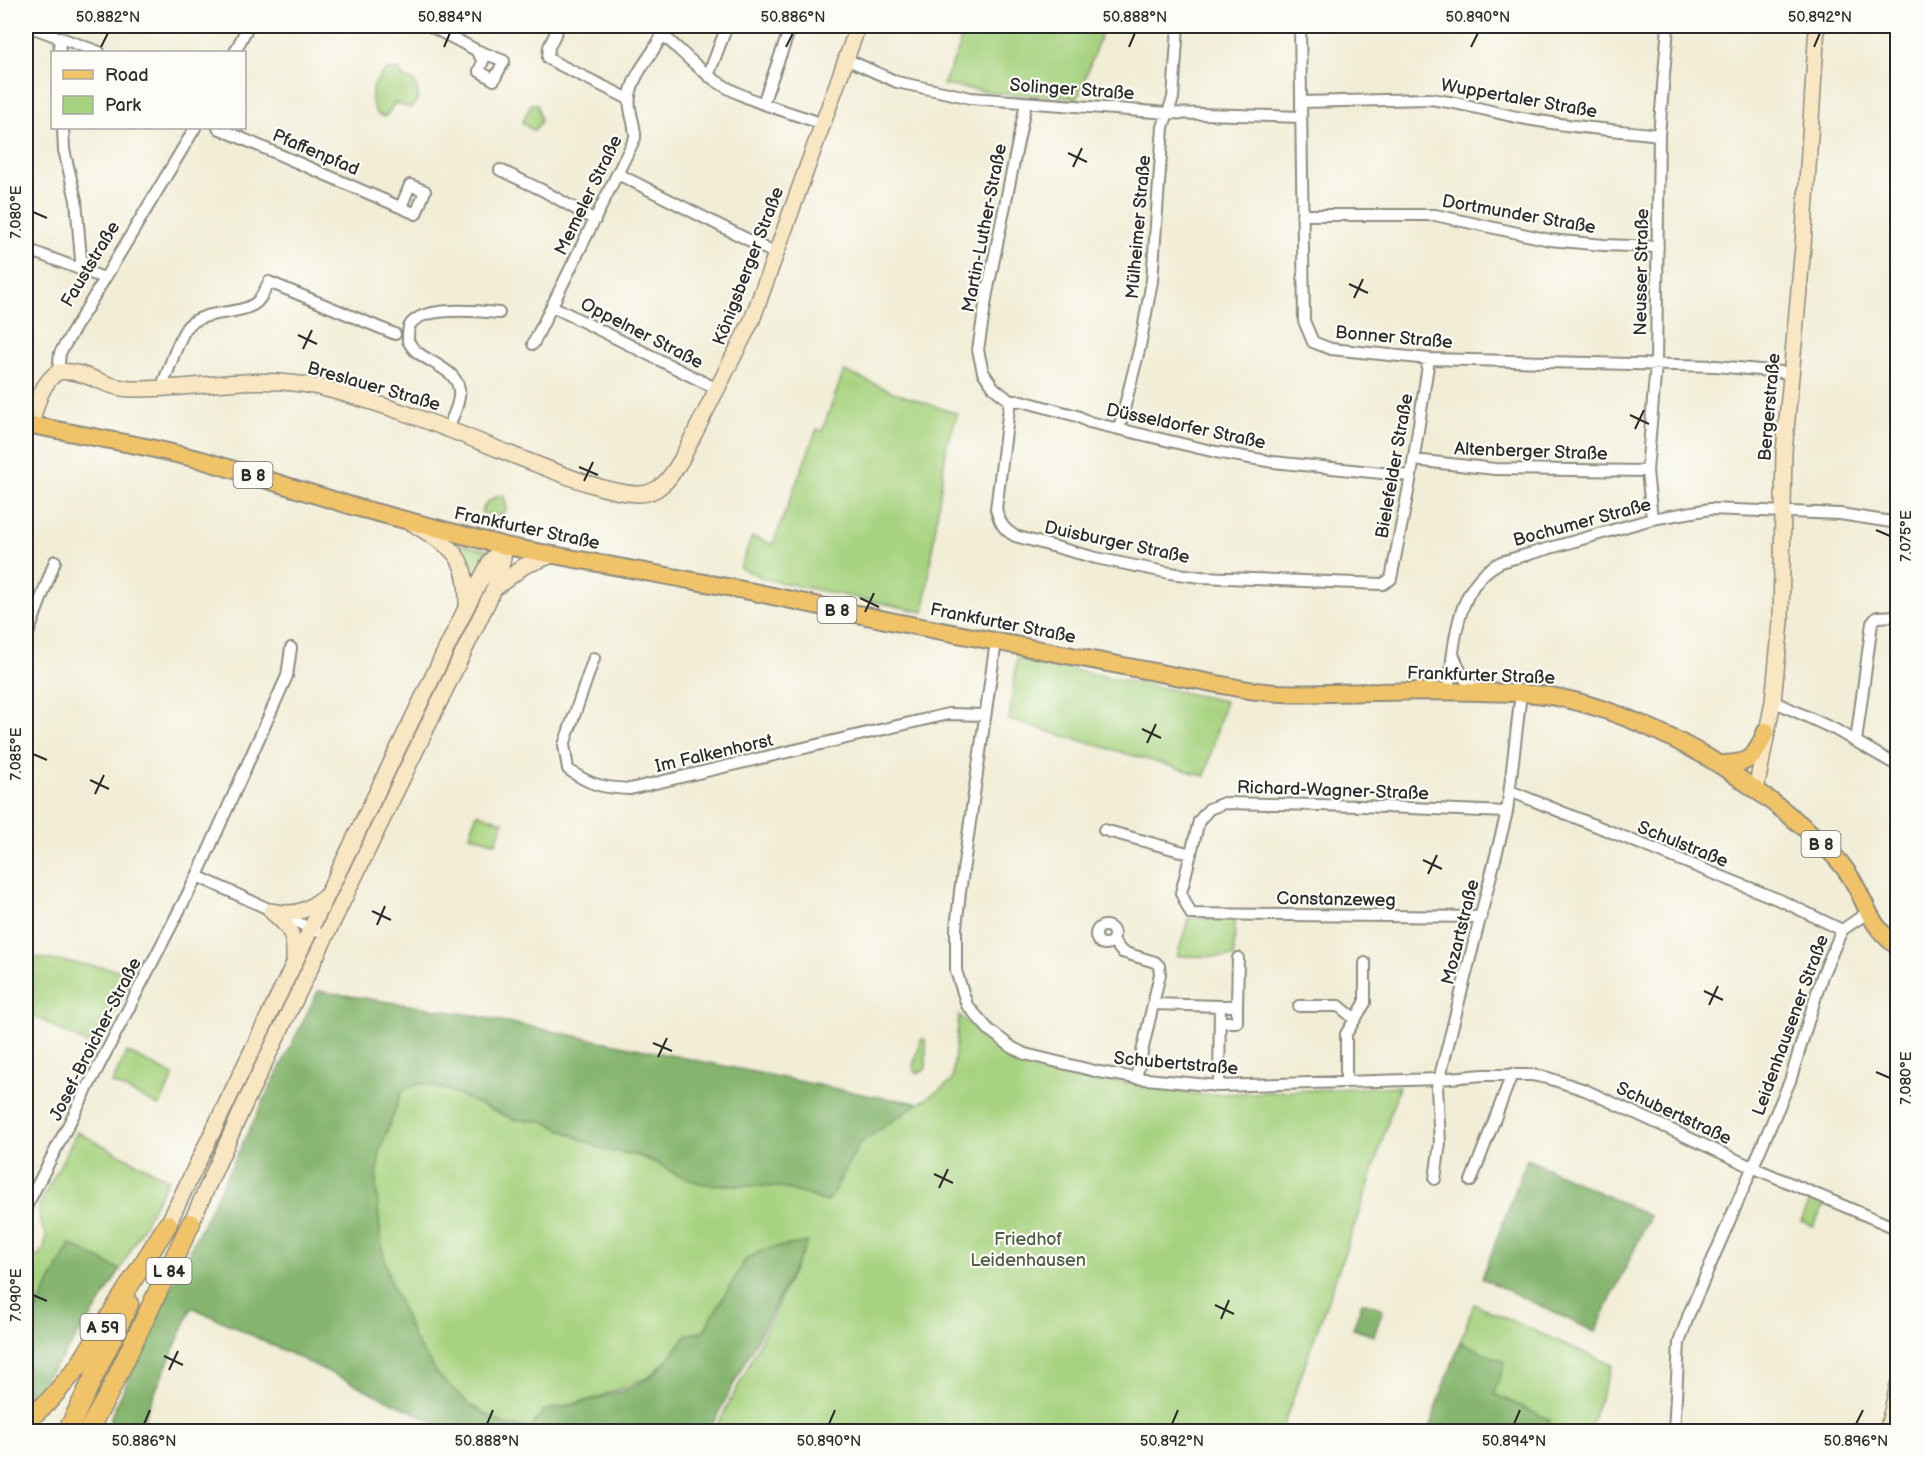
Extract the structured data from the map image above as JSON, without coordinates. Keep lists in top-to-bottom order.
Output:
{
  "streets": {
    "highway": ["L 84", "A 59"],
    "main road": ["B 8", "Frankfurter Straße"],
    "street": [
      "Solinger Straße",
      "Wuppertaler Straße",
      "Pfaffenpfad",
      "Memeler Straße",
      "Dortmunder Straße",
      "Mülheimer Straße",
      "Martin-Luther-Straße",
      "Fauststraße",
      "Königsberger Straße",
      "Neusser Straße",
      "Oppelner Straße",
      "Bonner Straße",
      "Breslauer Straße",
      "Bergerstraße",
      "Düsseldorfer Straße",
      "Altenberger Straße",
      "Bielefelder Straße",
      "Bochumer Straße",
      "Duisburger Straße",
      "Im Falkenhorst",
      "Richard-Wagner-Straße",
      "Schulstraße",
      "Constanzeweg",
      "Mozartstraße",
      "Leidenhausener Straße",
      "Josef-Broicher-Straße",
      "Schubertstraße"
    ]
  },
  "crossings": [
    ["Solinger Straße", "Mülheimer Straße"],
    ["Solinger Straße", "Martin-Luther-Straße"],
    ["Solinger Straße", "Königsberger Straße"],
    ["Solinger Straße", "Bonner Straße"],
    ["Wuppertaler Straße", "Neusser Straße"],
    ["Wuppertaler Straße", "Bonner Straße"],
    ["Memeler Straße", "Oppelner Straße"],
    ["Dortmunder Straße", "Neusser Straße"],
    ["Dortmunder Straße", "Bonner Straße"],
    ["Mülheimer Straße", "Düsseldorfer Straße"],
    ["Martin-Luther-Straße", "Düsseldorfer Straße"],
    ["Martin-Luther-Straße", "Duisburger Straße"],
    ["Fauststraße", "Breslauer Straße"],
    ["Fauststraße", "Frankfurter Straße"],
    ["Königsberger Straße", "Oppelner Straße"],
    ["Königsberger Straße", "Breslauer Straße"],
    ["Neusser Straße", "Bonner Straße"],
    ["Neusser Straße", "Altenberger Straße"],
    ["Neusser Straße", "Bochumer Straße"],
    ["Bonner Straße", "Bergerstraße"],
    ["Bonner Straße", "Bielefelder Straße"],
    ["Bergerstraße", "Bochumer Straße"],
    ["Bergerstraße", "Frankfurter Straße"],
    ["Düsseldorfer Straße", "Bielefelder Straße"],
    ["Düsseldorfer Straße", "Duisburger Straße"],
    ["Altenberger Straße", "Bielefelder Straße"],
    ["Bielefelder Straße", "Duisburger Straße"],
    ["Bochumer Straße", "Frankfurter Straße"],
    ["Frankfurter Straße", "Mozartstraße"],
    ["Frankfurter Straße", "Leidenhausener Straße"],
    ["Frankfurter Straße", "Schubertstraße"],
    ["Frankfurter Straße", "L 84"],
    ["Im Falkenhorst", "Schubertstraße"],
    ["Richard-Wagner-Straße", "Constanzeweg"],
    ["Richard-Wagner-Straße", "Mozartstraße"],
    ["Schulstraße", "Mozartstraße"],
    ["Schulstraße", "Leidenhausener Straße"],
    ["Constanzeweg", "Mozartstraße"],
    ["Mozartstraße", "Schubertstraße"],
    ["Leidenhausener Straße", "Schubertstraße"],
    ["L 84", "A 59"]
  ],
  "parks": ["Friedhof Leidenhausen"],
  "legend": ["Road", "Park"],
  "coordinates": [
    "50.882°N",
    "50.884°N",
    "50.886°N",
    "50.888°N",
    "50.890°N",
    "50.892°N",
    "7.080°E",
    "7.075°E",
    "7.085°E",
    "7.090°E",
    "50.894°N",
    "50.896°N"
  ]
}
